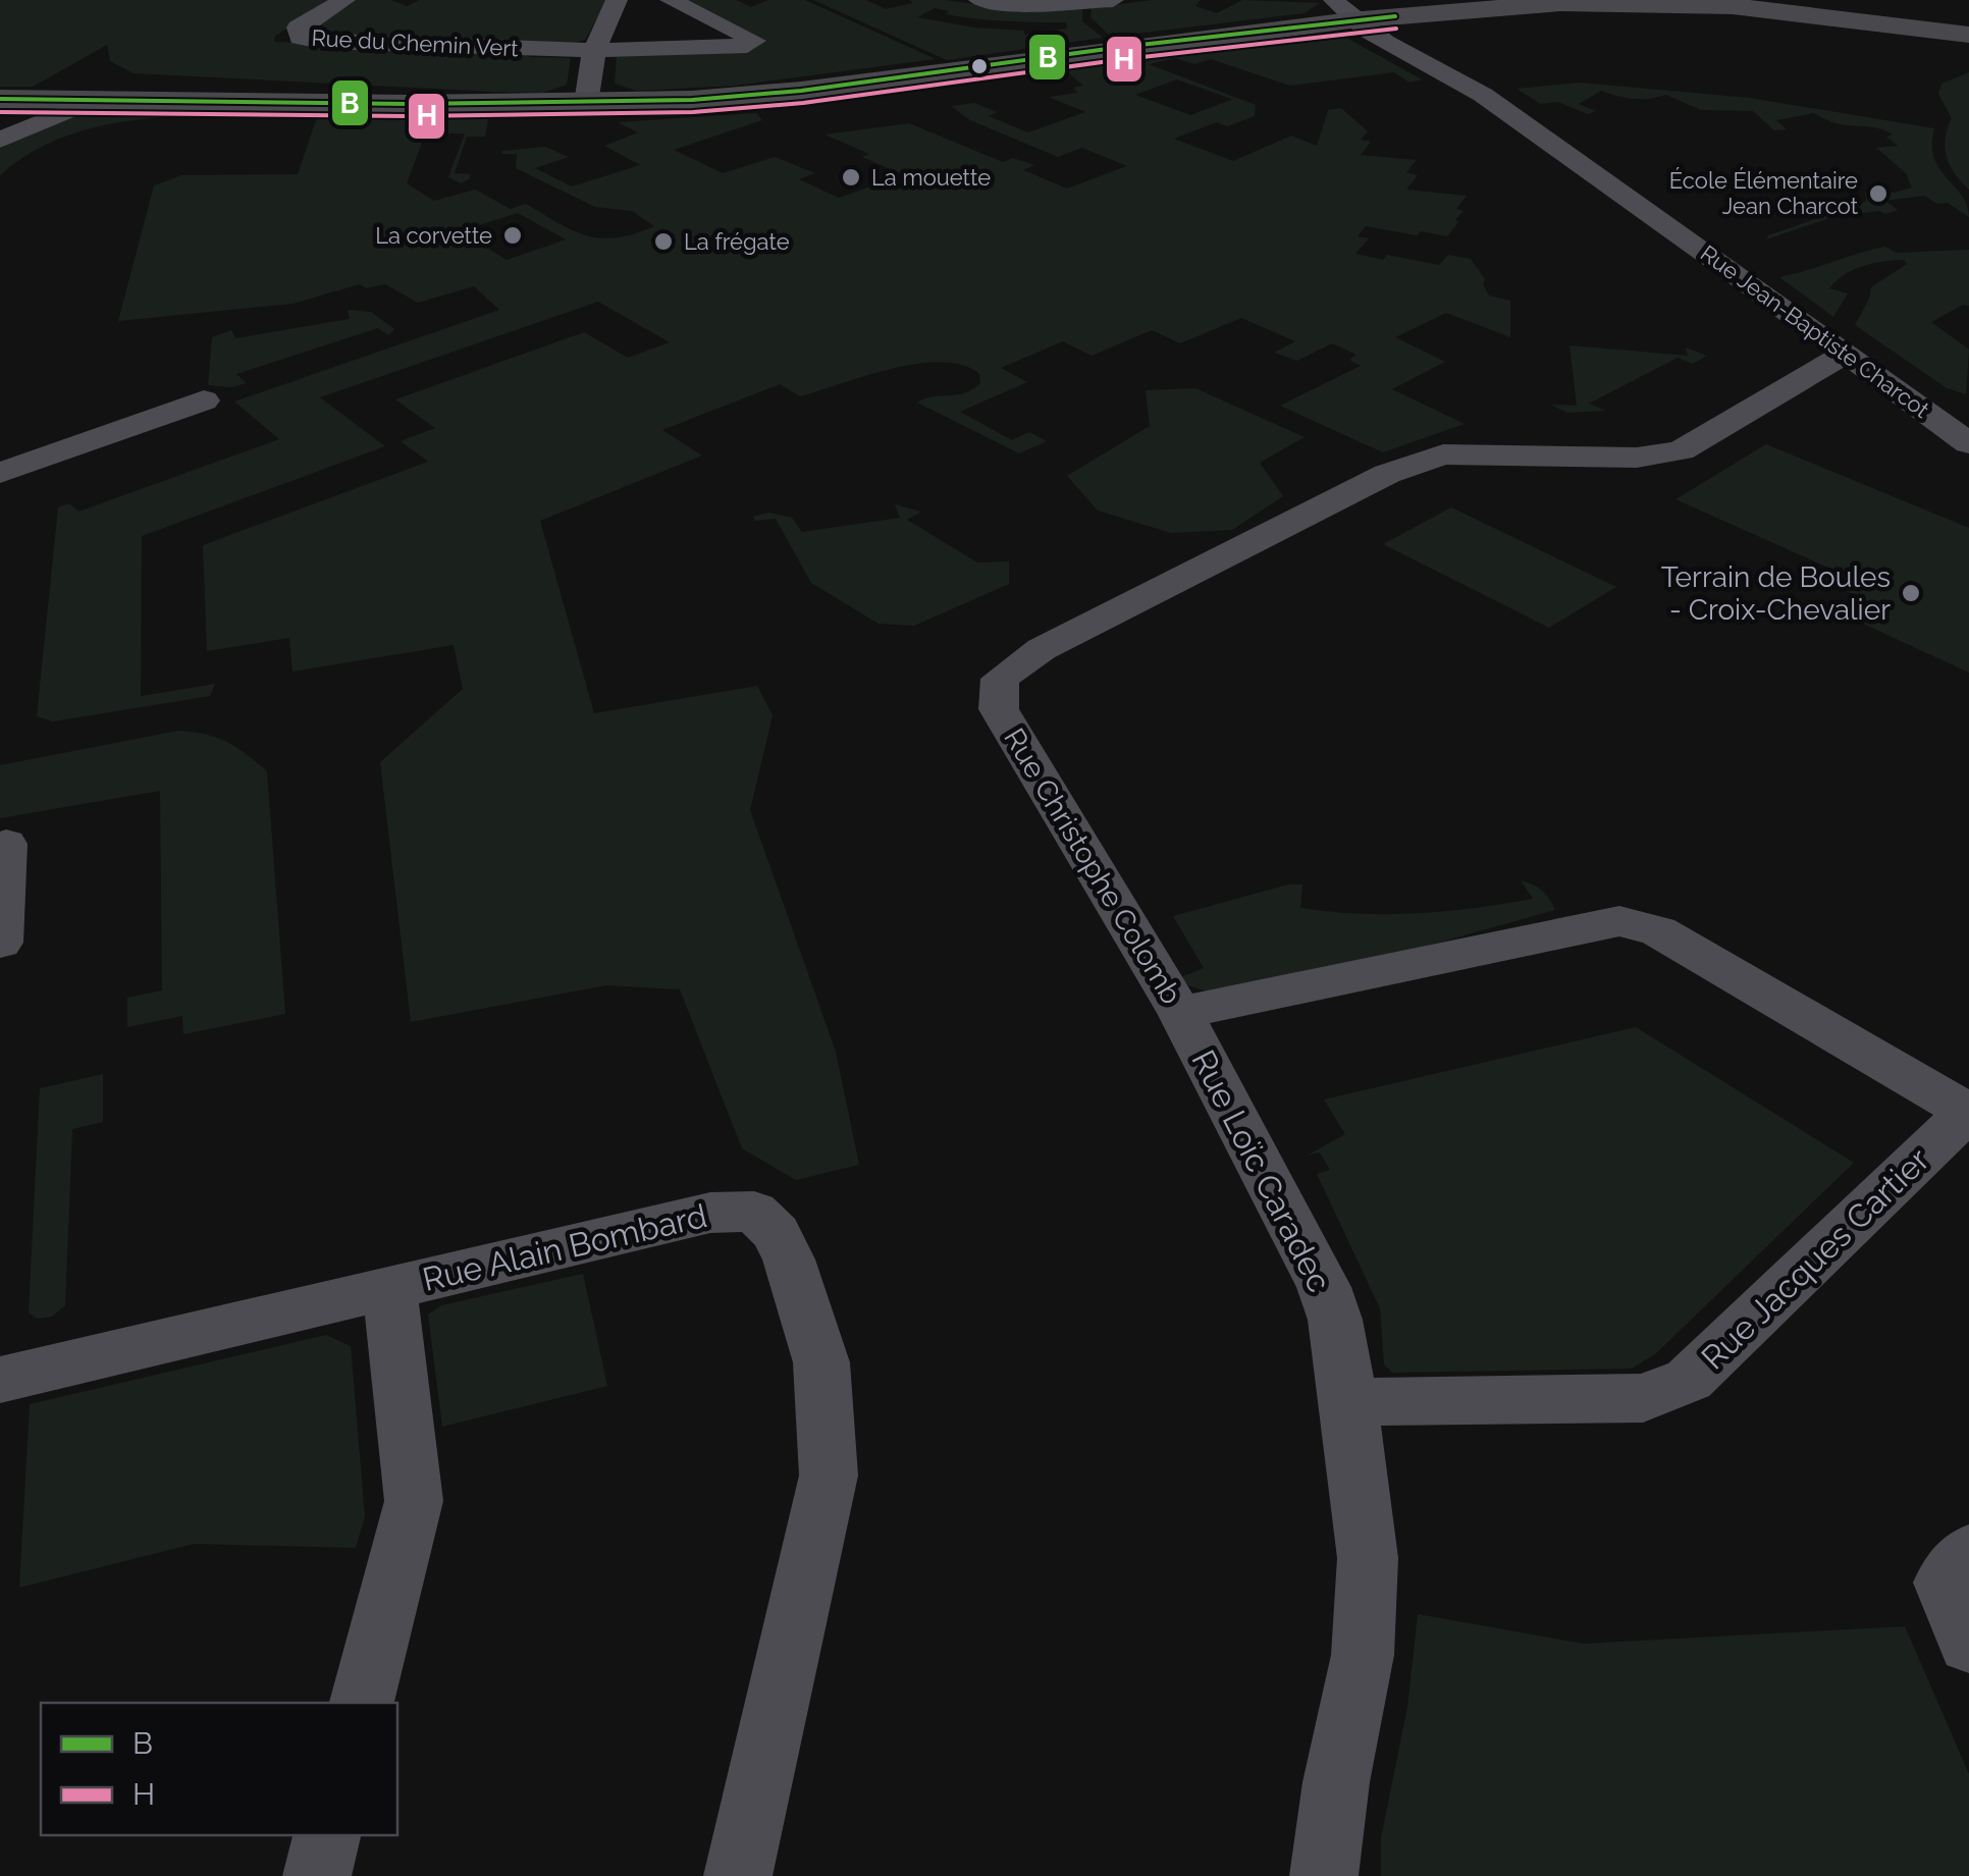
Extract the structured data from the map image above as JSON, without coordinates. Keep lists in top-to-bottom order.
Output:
{
  "streets": {
    "street": [
      "Rue du Chemin Vert",
      "Rue Jean-Baptiste Charcot",
      "Rue Christophe Colomb",
      "Rue Loïc Caradec",
      "Rue Alain Bombard",
      "Rue Jacques Cartier"
    ]
  },
  "crossings": [
    ["Rue Jean-Baptiste Charcot", "Rue Christophe Colomb"],
    ["Rue Christophe Colomb", "Rue Loïc Caradec"],
    ["Rue Christophe Colomb", "Rue Jacques Cartier"],
    ["Rue Loïc Caradec", "Rue Jacques Cartier"]
  ],
  "places": [
    "La mouette",
    "École Élémentaire Jean Charcot",
    "La corvette",
    "La frégate",
    "Terrain de Boules - Croix-Chevalier"
  ],
  "lines": ["transit line B", "transit line H"],
  "legend": ["B", "H"]
}
